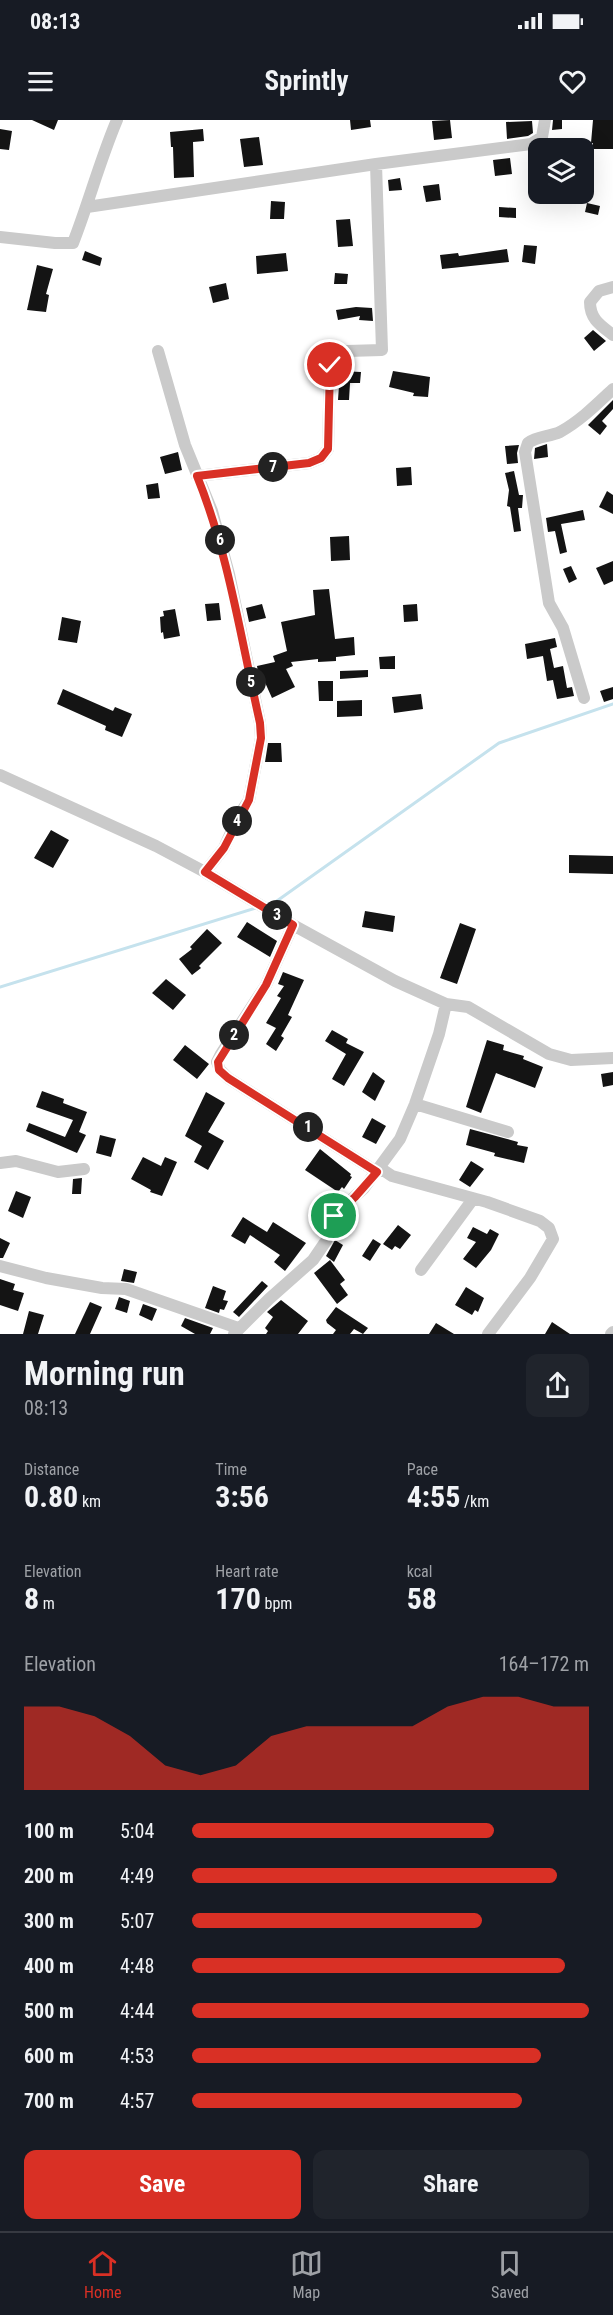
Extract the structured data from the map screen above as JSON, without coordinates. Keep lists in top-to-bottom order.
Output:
{
  "page": {
    "status": "08:13",
    "header": "Sprintly",
    "pins": [
      "7",
      "6",
      "5",
      "4",
      "3",
      "2",
      "1"
    ],
    "heading": ["Morning run", "08:13"],
    "stats": [
      ["Distance", "0.80 km"],
      ["Time", "3:56"],
      ["Pace", "4:55 /km"],
      ["Elevation", "8 m"],
      ["Heart rate", "170 bpm"],
      ["kcal", "58"]
    ],
    "chart": ["Elevation", "164–172 m"],
    "list": [
      {
        "name": "100 m",
        "note": "5:04"
      },
      {
        "name": "200 m",
        "note": "4:49"
      },
      {
        "name": "300 m",
        "note": "5:07"
      },
      {
        "name": "400 m",
        "note": "4:48"
      },
      {
        "name": "500 m",
        "note": "4:44"
      },
      {
        "name": "600 m",
        "note": "4:53"
      },
      {
        "name": "700 m",
        "note": "4:57"
      }
    ],
    "buttons": ["Save", "Share"],
    "tabs": ["Home", "Map", "Saved"]
  }
}
